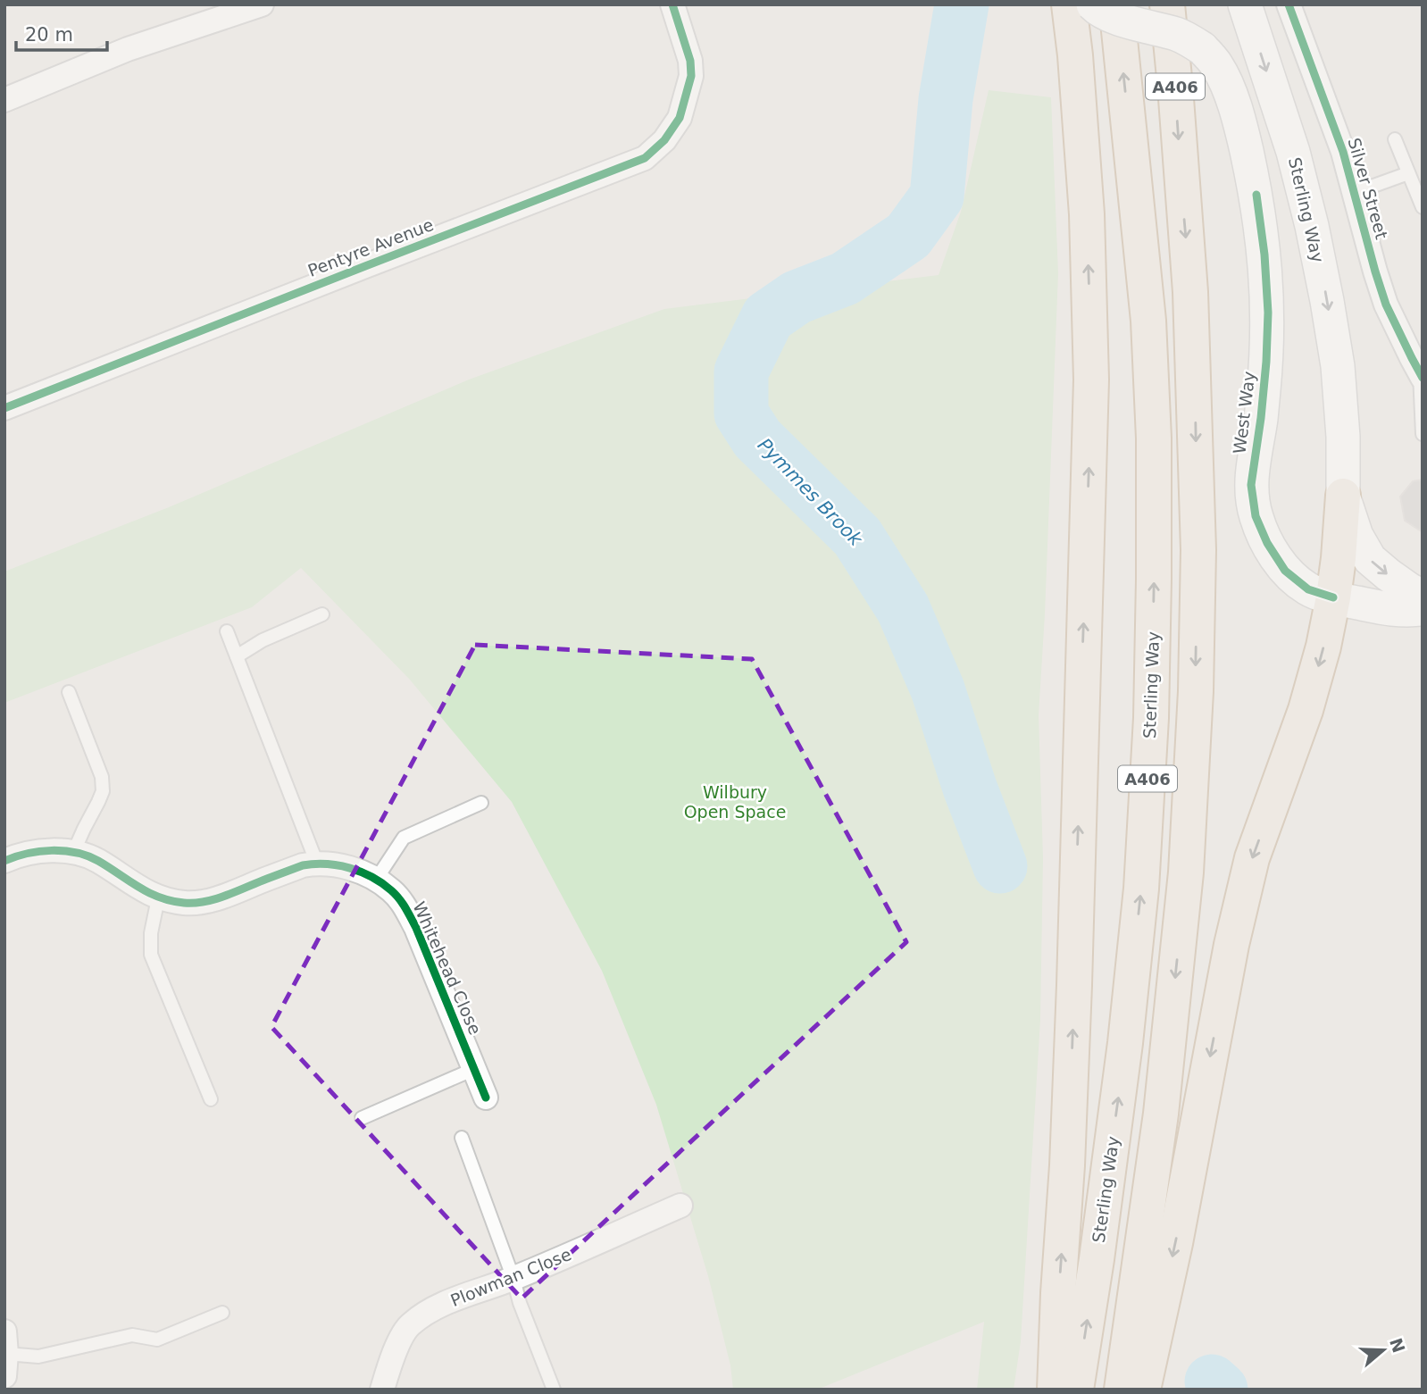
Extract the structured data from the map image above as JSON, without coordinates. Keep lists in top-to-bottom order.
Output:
{
  "streets": {
    "highway": ["A406", "Sterling Way"],
    "street": [
      "Silver Street",
      "Pentyre Avenue",
      "West Way",
      "Whitehead Close",
      "Plowman Close"
    ]
  },
  "water": ["Pymmes Brook"],
  "parks": ["Wilbury Open Space"],
  "scale_bar": "20 m",
  "north": "right"
}
